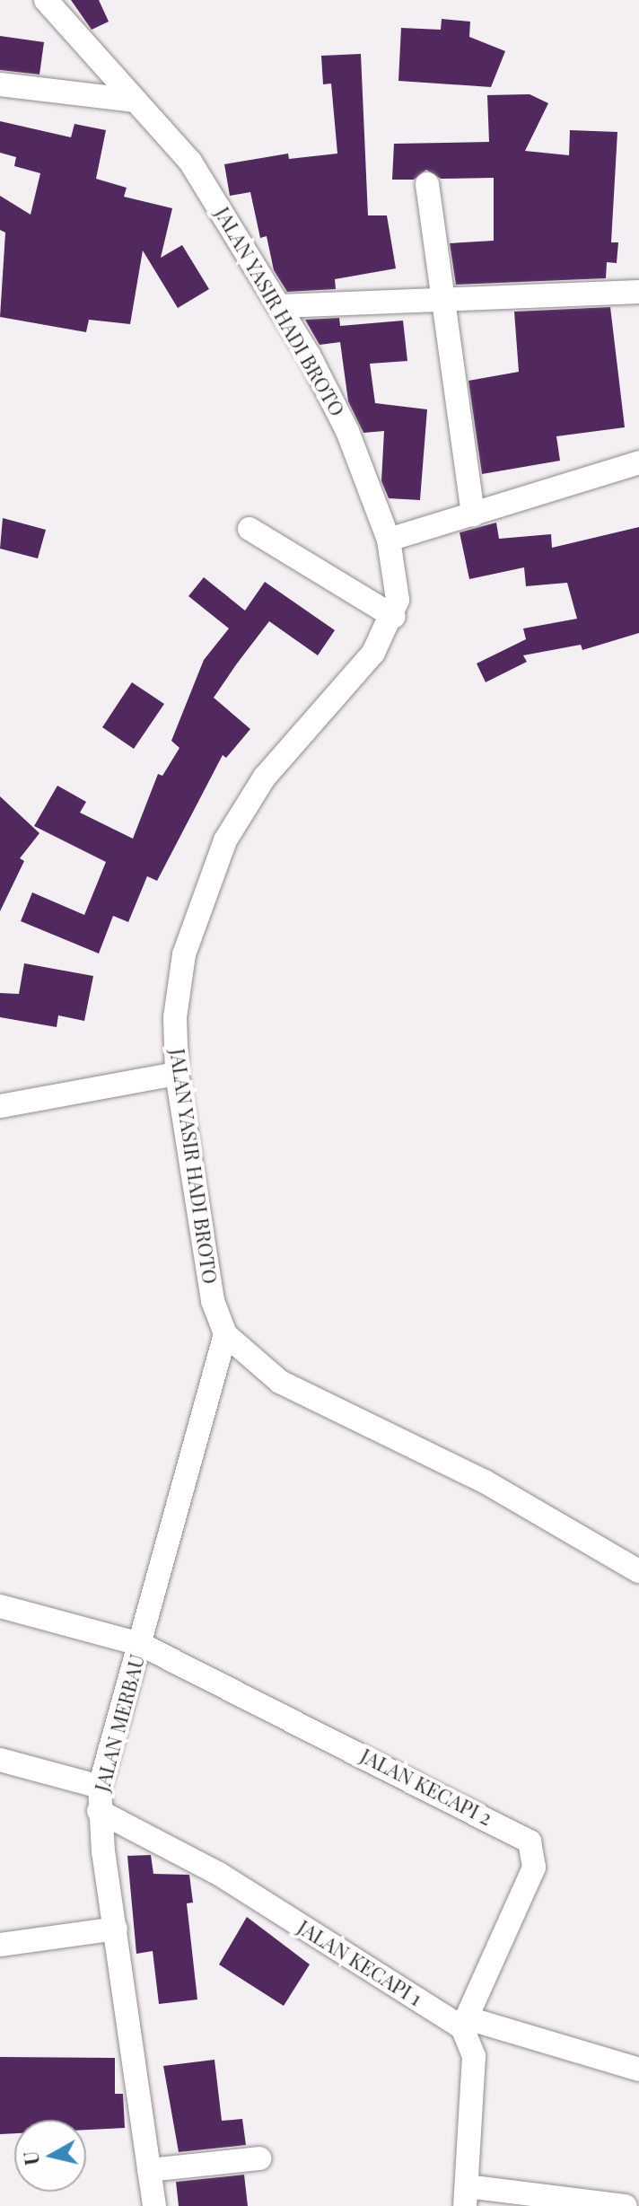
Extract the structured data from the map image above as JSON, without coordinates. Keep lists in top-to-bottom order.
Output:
{
  "streets": {
    "street": [
      "JALAN YASIR HADI BROTO",
      "JALAN MERBAU",
      "JALAN KECAPI 2",
      "JALAN KECAPI 1"
    ]
  },
  "crossings": [
    ["JALAN YASIR HADI BROTO", "JALAN MERBAU"],
    ["JALAN MERBAU", "JALAN KECAPI 2"],
    ["JALAN MERBAU", "JALAN KECAPI 1"],
    ["JALAN KECAPI 2", "JALAN KECAPI 1"]
  ],
  "north": "left"
}
